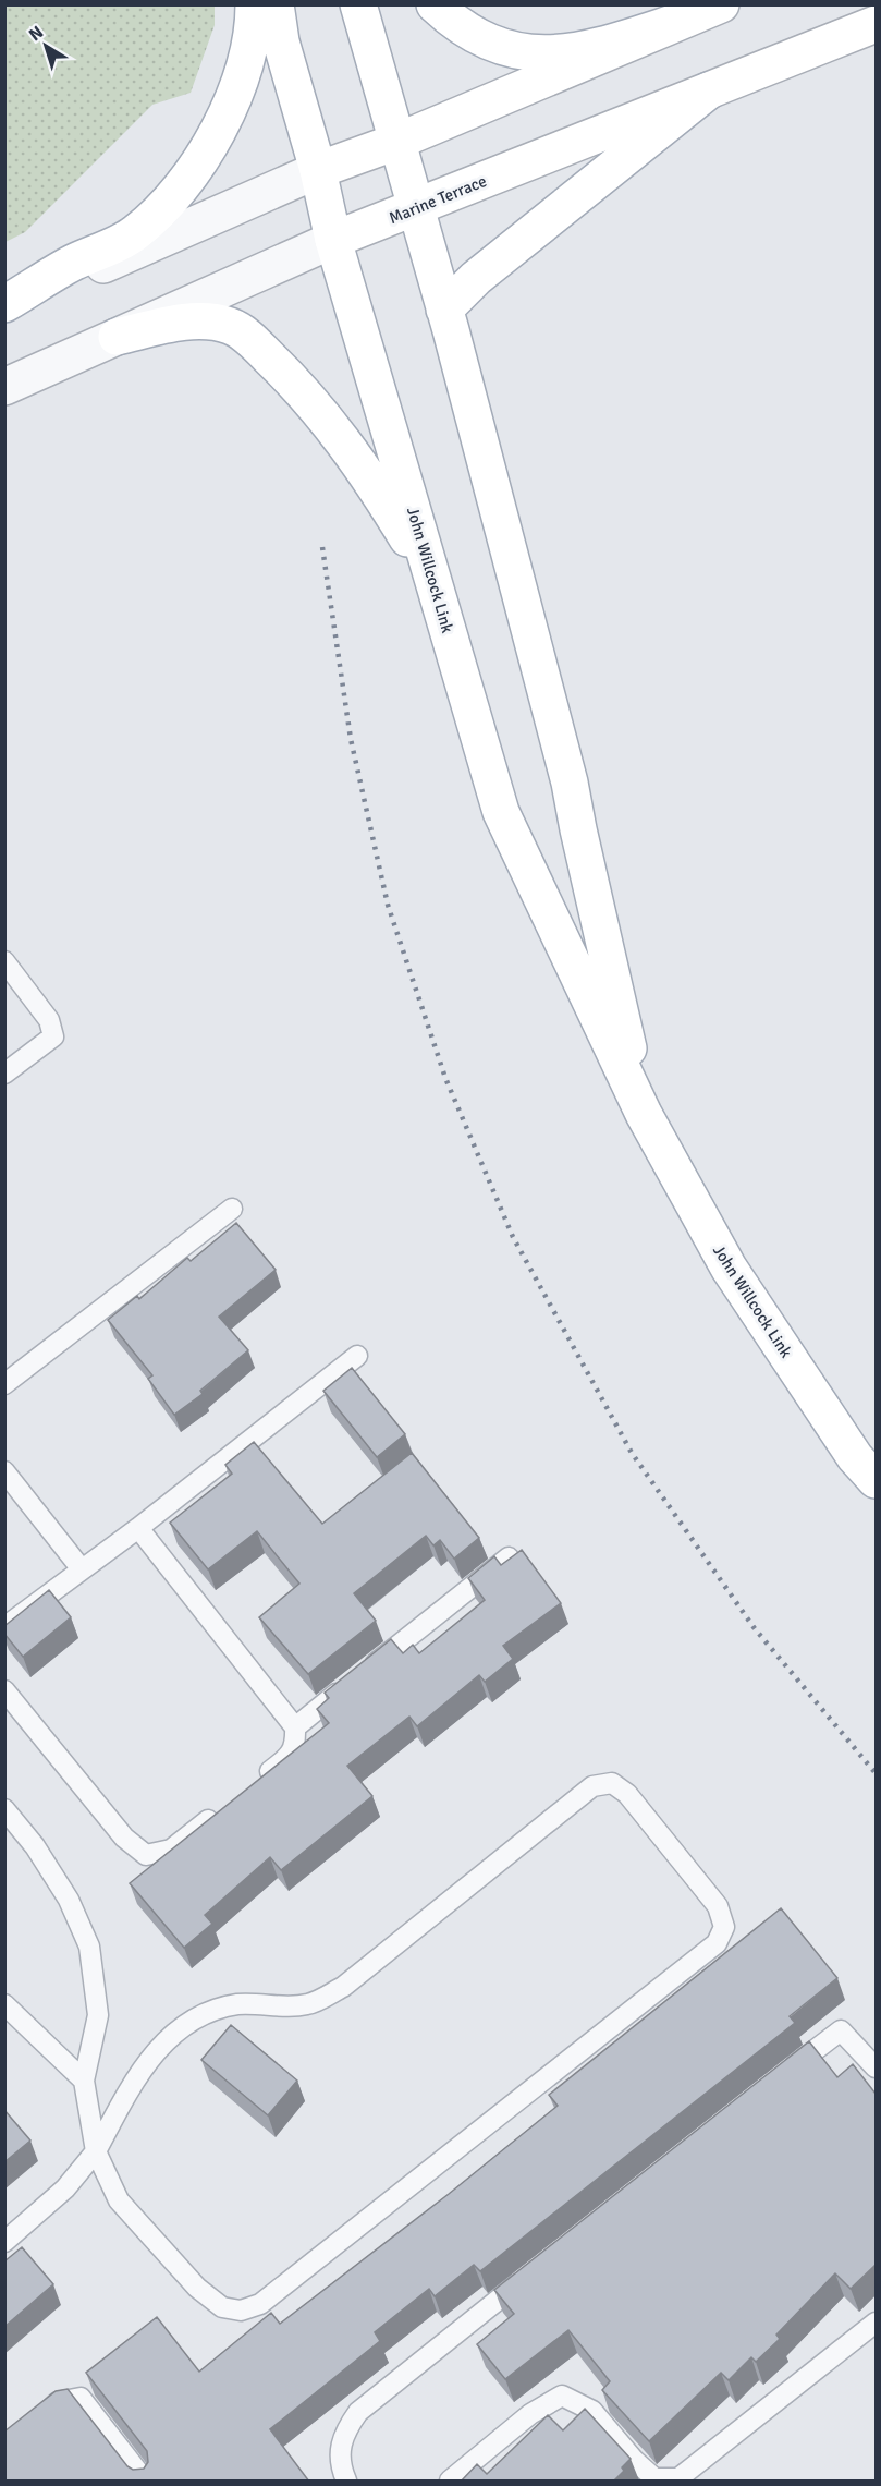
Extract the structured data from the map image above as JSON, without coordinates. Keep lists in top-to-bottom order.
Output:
{
  "streets": {
    "main road": ["Marine Terrace", "John Willcock Link"]
  },
  "crossings": [
    ["Marine Terrace", "John Willcock Link"]
  ],
  "north": "top left"
}
